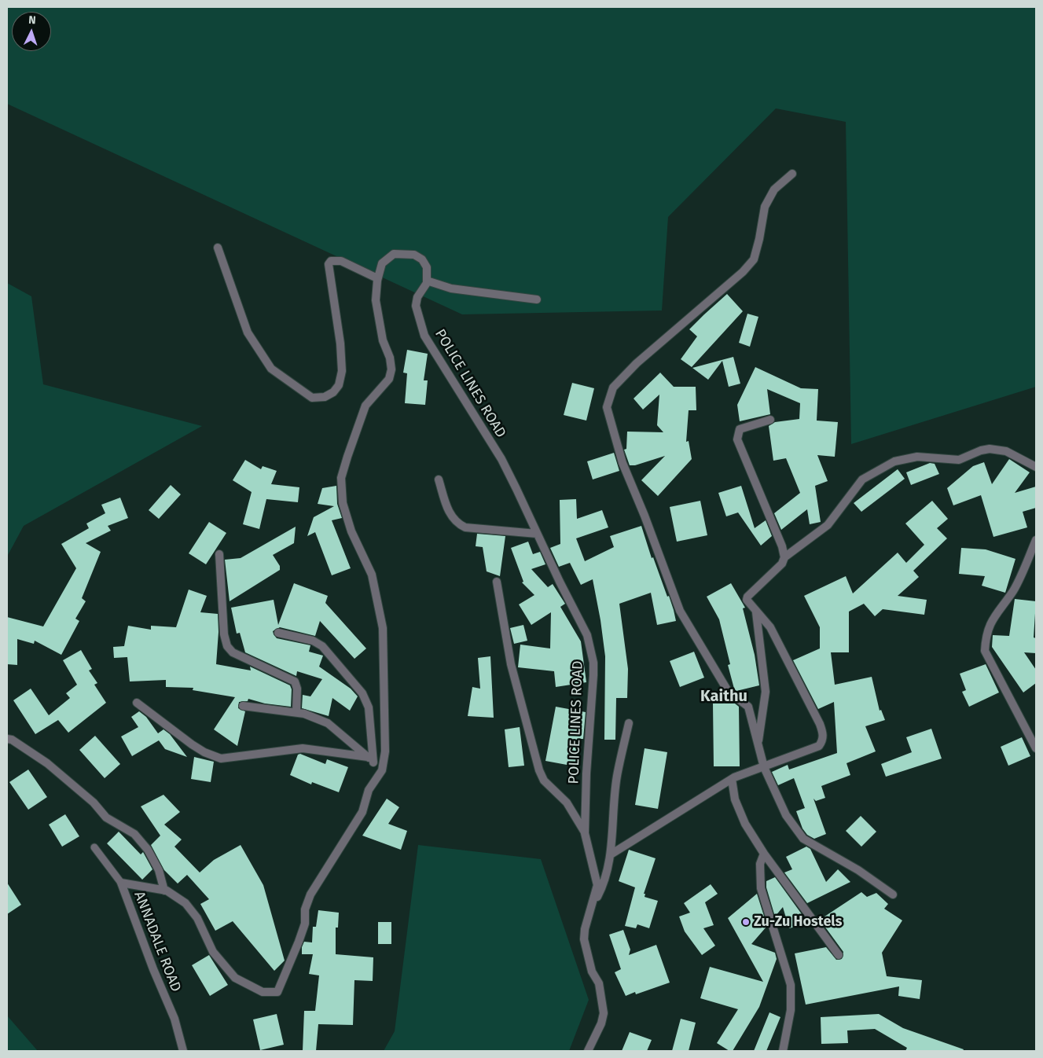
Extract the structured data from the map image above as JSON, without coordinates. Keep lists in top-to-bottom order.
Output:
{
  "streets": {
    "street": ["POLICE LINES ROAD", "ANNADALE ROAD"]
  },
  "districts": ["Kaithu"],
  "places": ["Zu-Zu Hostels"],
  "north": "top"
}
